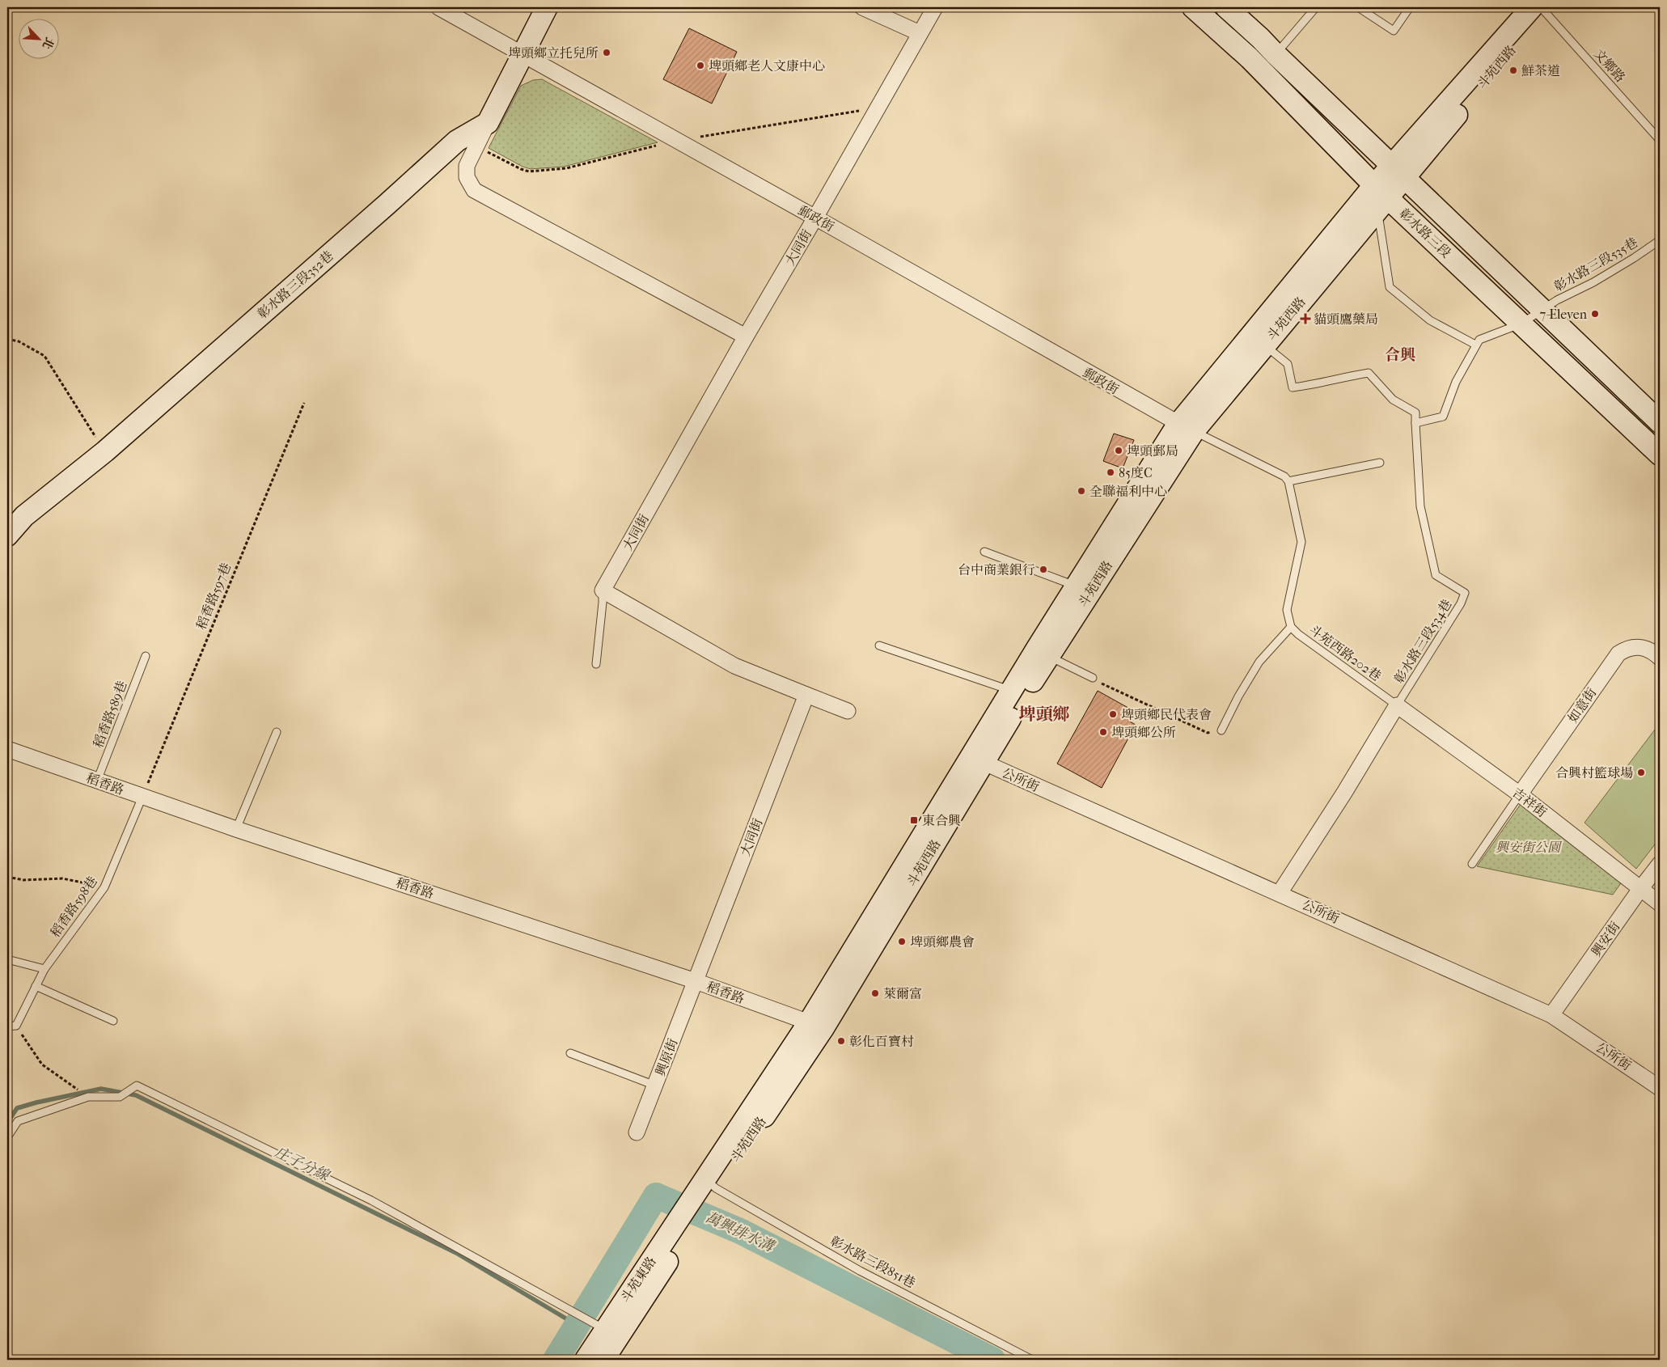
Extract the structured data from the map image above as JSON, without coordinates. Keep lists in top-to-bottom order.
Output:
{
  "streets": {
    "main road": [
      "斗苑西路",
      "彰水路三段",
      "彰水路三段352巷",
      "斗苑東路"
    ],
    "street": [
      "郵政街",
      "大同街",
      "如意街",
      "公所街",
      "稻香路",
      "吉祥街",
      "興安街",
      "興原街"
    ],
    "lane": [
      "文鄉路",
      "彰水路三段535巷",
      "彰水路三段534巷",
      "斗苑西路202巷",
      "稻香路589巷",
      "稻香路598巷",
      "彰水路三段851巷"
    ],
    "path": ["稻香路597巷"]
  },
  "crossings": [
    ["文鄉路", "斗苑西路"],
    ["斗苑西路", "郵政街"],
    ["斗苑西路", "彰水路三段"],
    ["斗苑西路", "公所街"],
    ["斗苑西路", "稻香路"],
    ["斗苑西路", "彰水路三段851巷"],
    ["斗苑西路", "斗苑東路"],
    ["郵政街", "大同街"],
    ["彰水路三段", "彰水路三段535巷"],
    ["大同街", "稻香路"],
    ["大同街", "興原街"],
    ["稻香路597巷", "稻香路"],
    ["稻香路597巷", "稻香路598巷"],
    ["彰水路三段534巷", "斗苑西路202巷"],
    ["彰水路三段534巷", "吉祥街"],
    ["斗苑西路202巷", "吉祥街"],
    ["如意街", "吉祥街"],
    ["稻香路589巷", "稻香路"],
    ["公所街", "興安街"],
    ["稻香路", "稻香路598巷"],
    ["稻香路", "興原街"],
    ["吉祥街", "興安街"]
  ],
  "districts": ["合興", "埤頭鄉"],
  "water": ["庄子分線", "萬興排水溝"],
  "parks": ["興安街公園"],
  "places": {
    "other": [
      "埤頭鄉立托兒所",
      "埤頭鄉老人文康中心",
      "鮮茶道",
      "7-Eleven",
      "埤頭郵局",
      "85度C",
      "全聯福利中心",
      "台中商業銀行",
      "埤頭鄉民代表會",
      "埤頭鄉公所",
      "合興村籃球場",
      "埤頭鄉農會",
      "萊爾富",
      "彰化百寶村"
    ],
    "health": ["貓頭鷹藥局"],
    "transit": ["東合興"]
  },
  "north": "bottom right"
}
